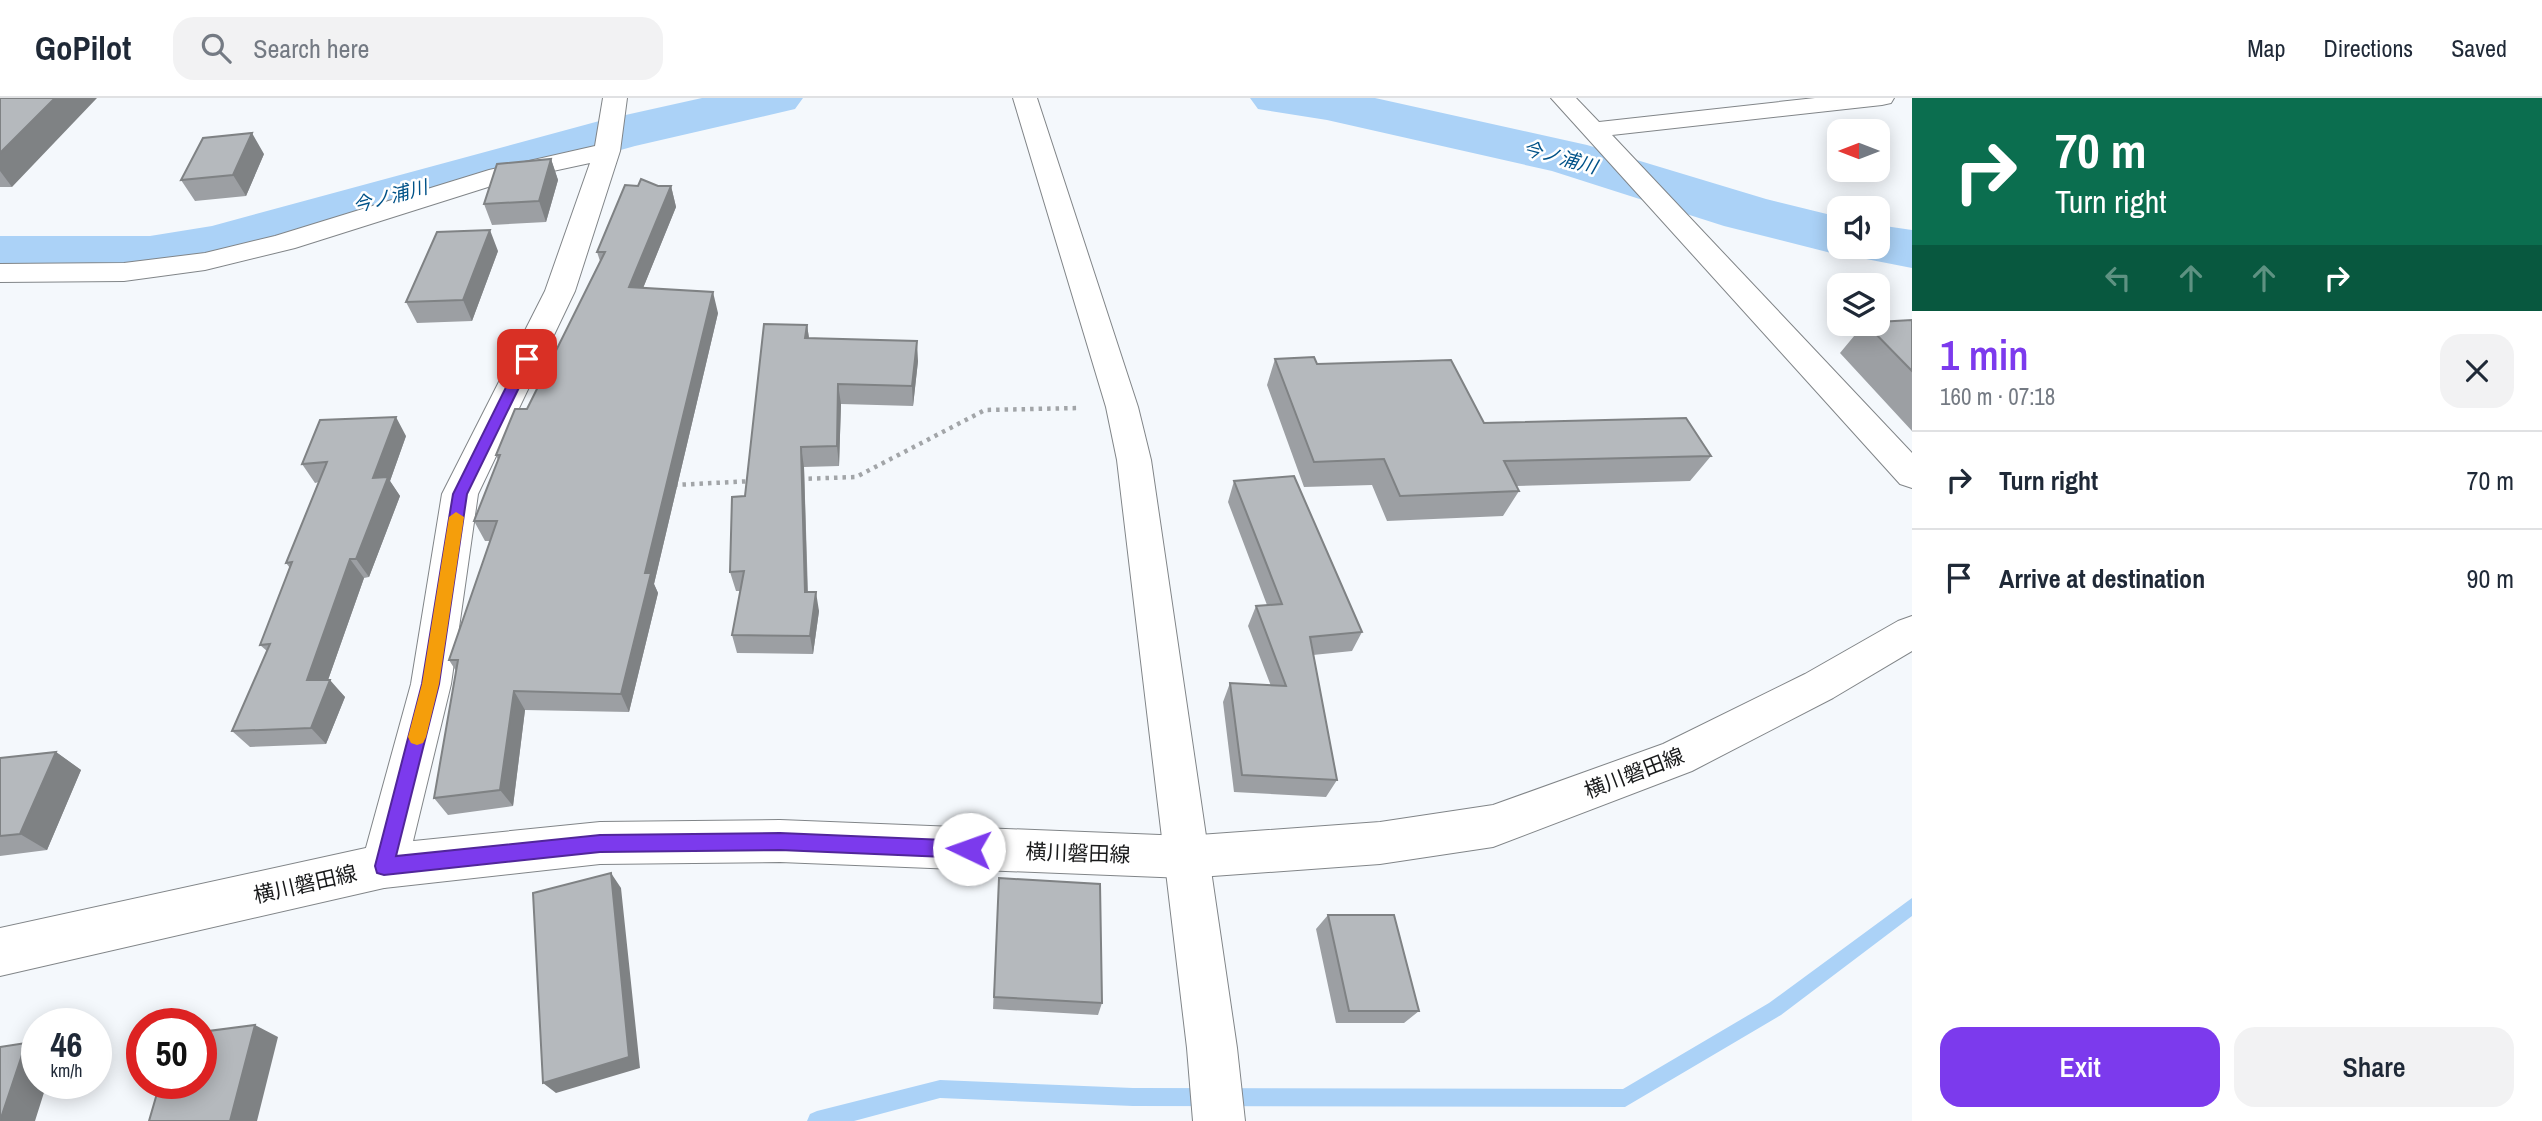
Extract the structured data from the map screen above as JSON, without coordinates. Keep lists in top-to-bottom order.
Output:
{
  "streets": {
    "street": ["横川磐田線"]
  },
  "water": ["今ノ浦川"],
  "north": "left",
  "page": {
    "header": "GoPilot",
    "search": "Search here",
    "nav": ["Map", "Directions", "Saved"],
    "turn": ["70 m", "Turn right"],
    "heading": ["1 min", "160 m · 07:18"],
    "list": [
      {
        "name": "Turn right",
        "value": "70 m"
      },
      {
        "name": "Arrive at destination",
        "value": "90 m"
      }
    ],
    "speed": "46 km/h",
    "limit": "50",
    "buttons": ["Exit", "Share"]
  }
}
